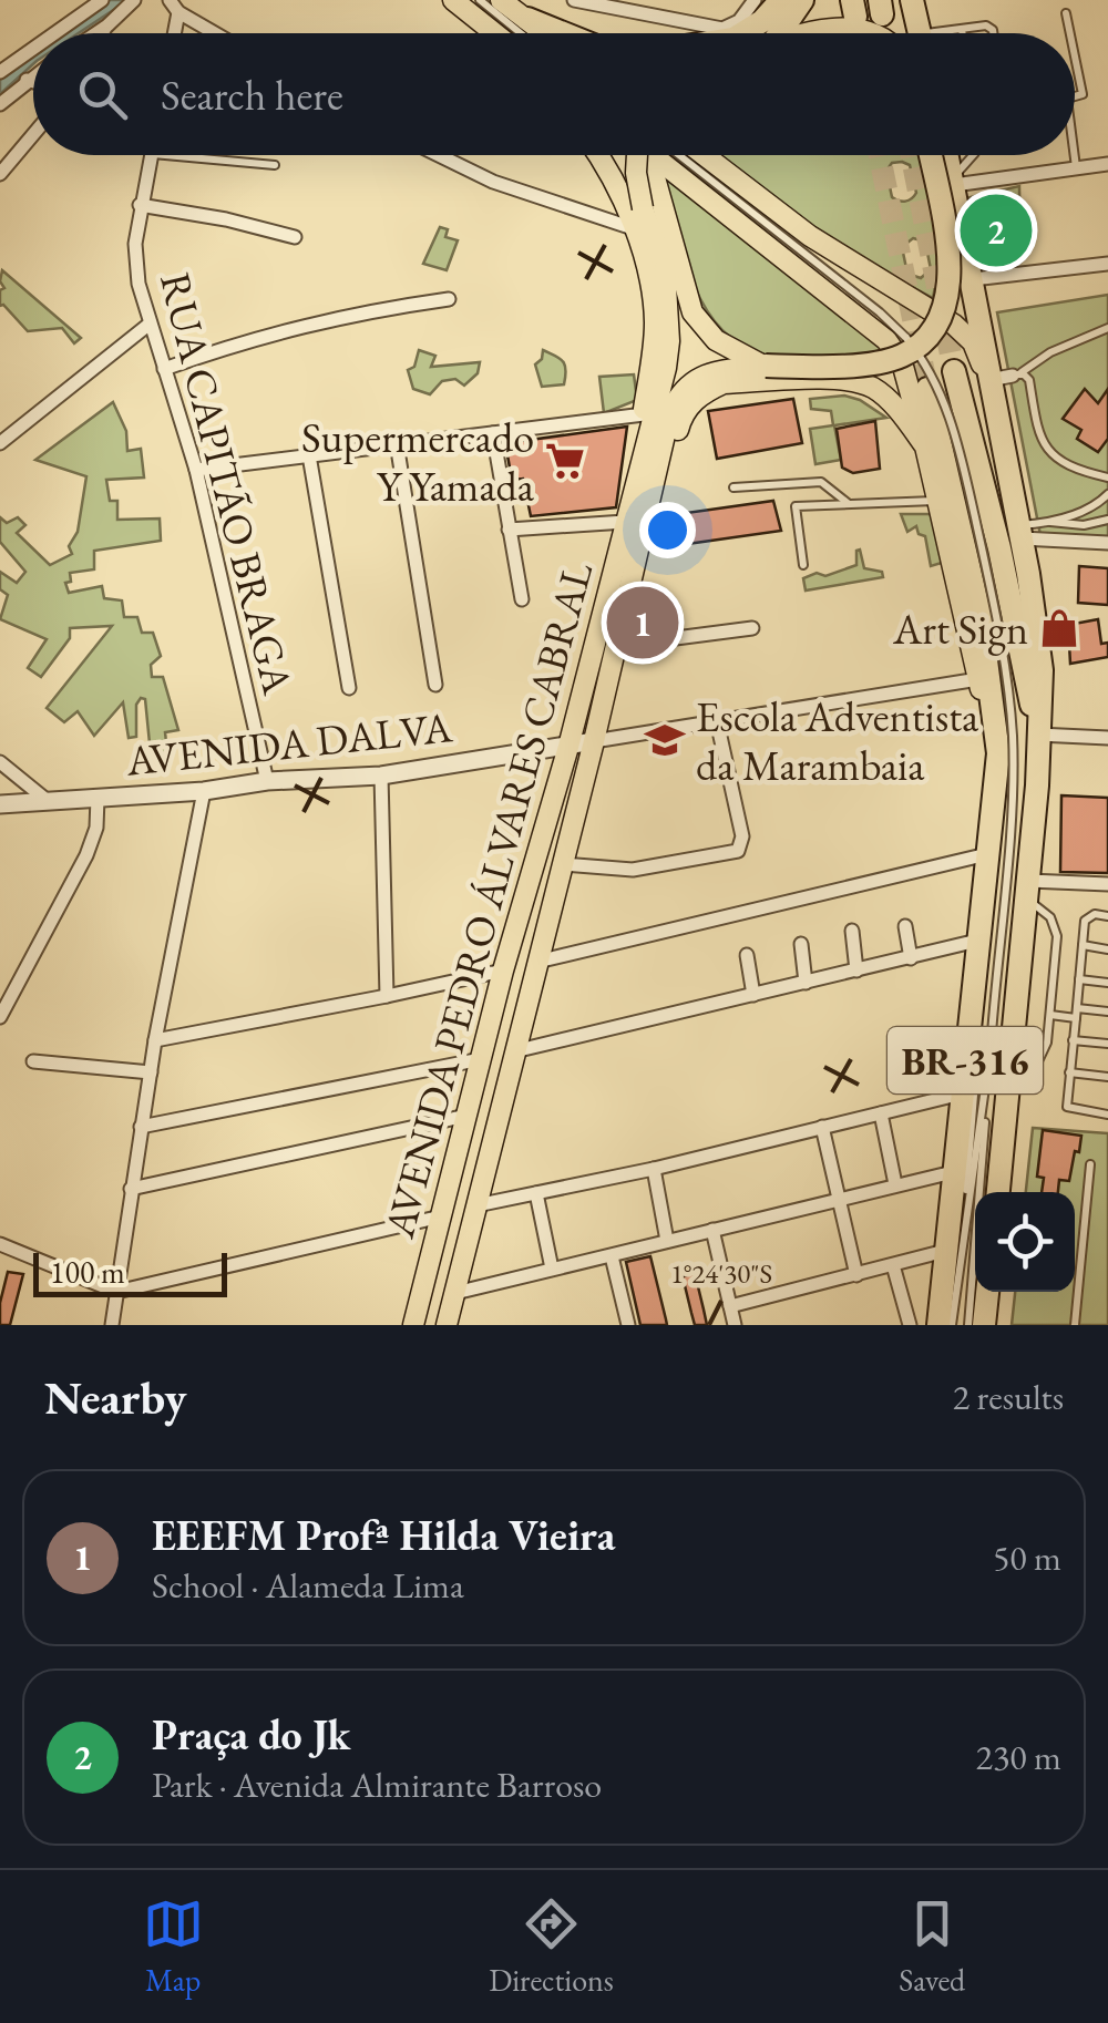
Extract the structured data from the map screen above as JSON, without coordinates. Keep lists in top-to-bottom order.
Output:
{
  "streets": {
    "highway": ["BR-316"],
    "main road": ["AVENIDA PEDRO ÁLVARES CABRAL"],
    "street": ["RUA CAPITÃO BRAGA", "AVENIDA DALVA"]
  },
  "crossings": [
    ["RUA CAPITÃO BRAGA", "AVENIDA DALVA"],
    ["AVENIDA DALVA", "AVENIDA PEDRO ÁLVARES CABRAL"]
  ],
  "places": {
    "supermarket": ["Supermercado Y Yamada"],
    "shop": ["Art Sign"],
    "school or university": ["Escola Adventista da Marambaia"]
  },
  "scale_bar": "100 m",
  "page": {
    "search": "Search here",
    "pins": ["2", "1"],
    "scale": "100 m",
    "heading": ["Nearby", "2 results"],
    "list": [
      {
        "mark": "1",
        "name": "EEEFM Profª Hilda Vieira",
        "note": "School · Alameda Lima",
        "value": "50 m"
      },
      {
        "mark": "2",
        "name": "Praça do Jk",
        "note": "Park · Avenida Almirante Barroso",
        "value": "230 m"
      }
    ],
    "nav": ["Map", "Directions", "Saved"]
  },
  "coordinates": ["1°24'30\"S"]
}
